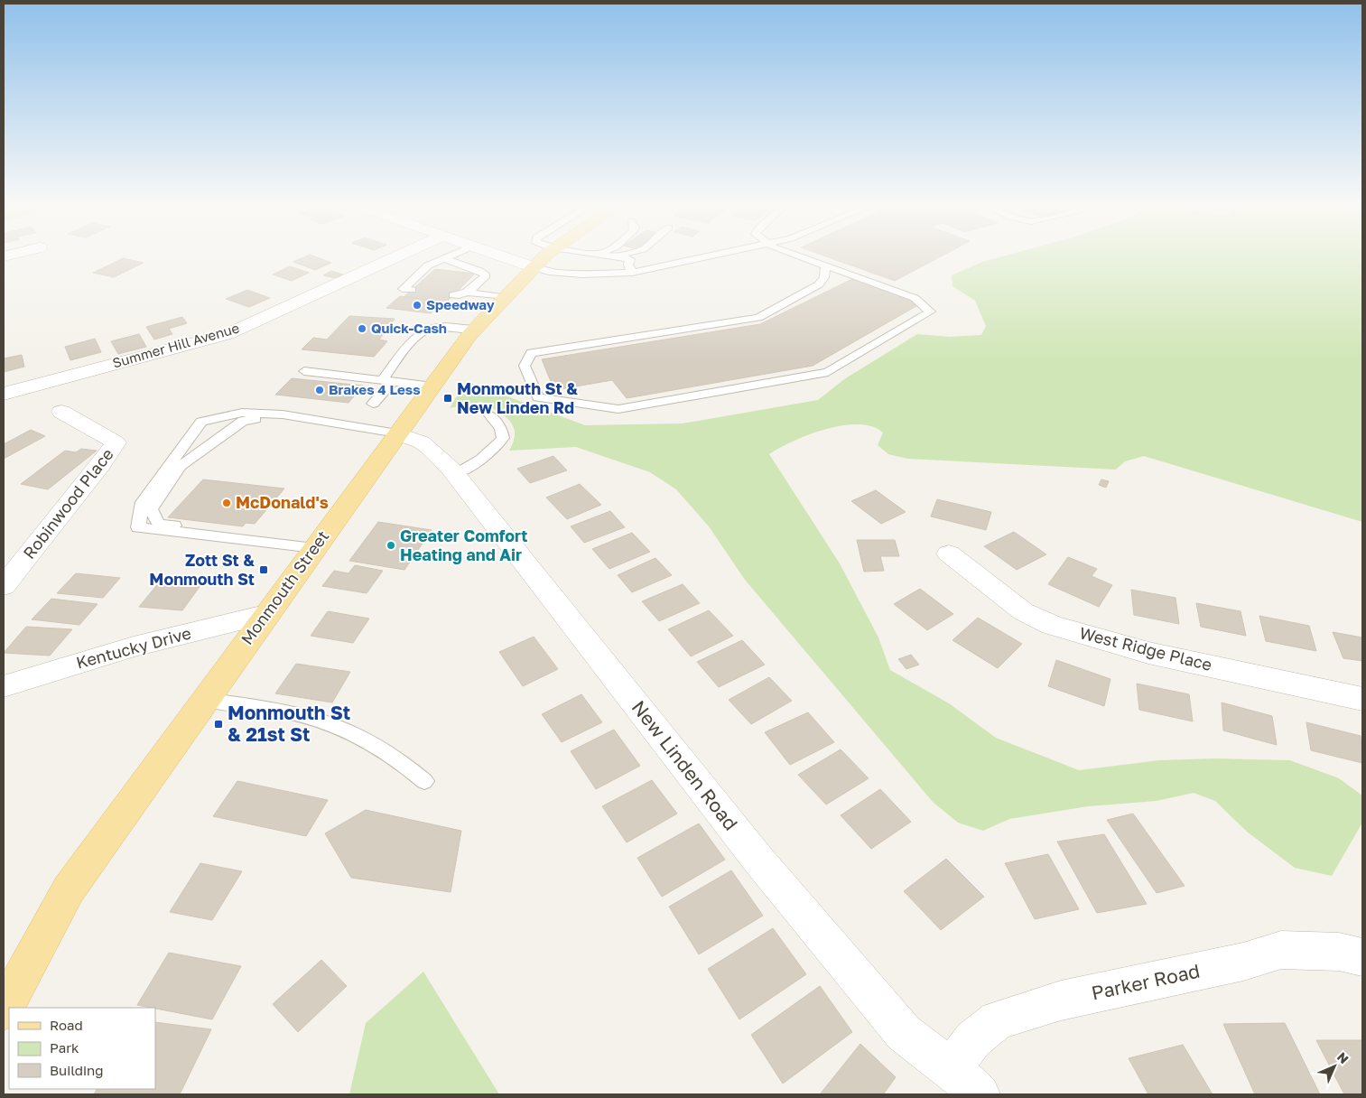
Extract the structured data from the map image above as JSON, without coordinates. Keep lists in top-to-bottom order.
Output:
{
  "streets": {
    "main road": ["Monmouth Street"],
    "street": [
      "Summer Hill Avenue",
      "Robinwood Place",
      "Kentucky Drive",
      "West Ridge Place",
      "New Linden Road",
      "Parker Road"
    ]
  },
  "crossings": [
    ["Monmouth Street", "Kentucky Drive"],
    ["Monmouth Street", "New Linden Road"],
    ["New Linden Road", "Parker Road"]
  ],
  "places": {
    "other": [
      "Speedway",
      "Quick-Cash",
      "Brakes 4 Less",
      "McDonald's",
      "Greater Comfort Heating and Air"
    ],
    "transit": ["Monmouth St & New Linden Rd", "Zott St & Monmouth St", "Monmouth St & 21st St"]
  },
  "legend": ["Road", "Park", "Building"],
  "north": "top right"
}
